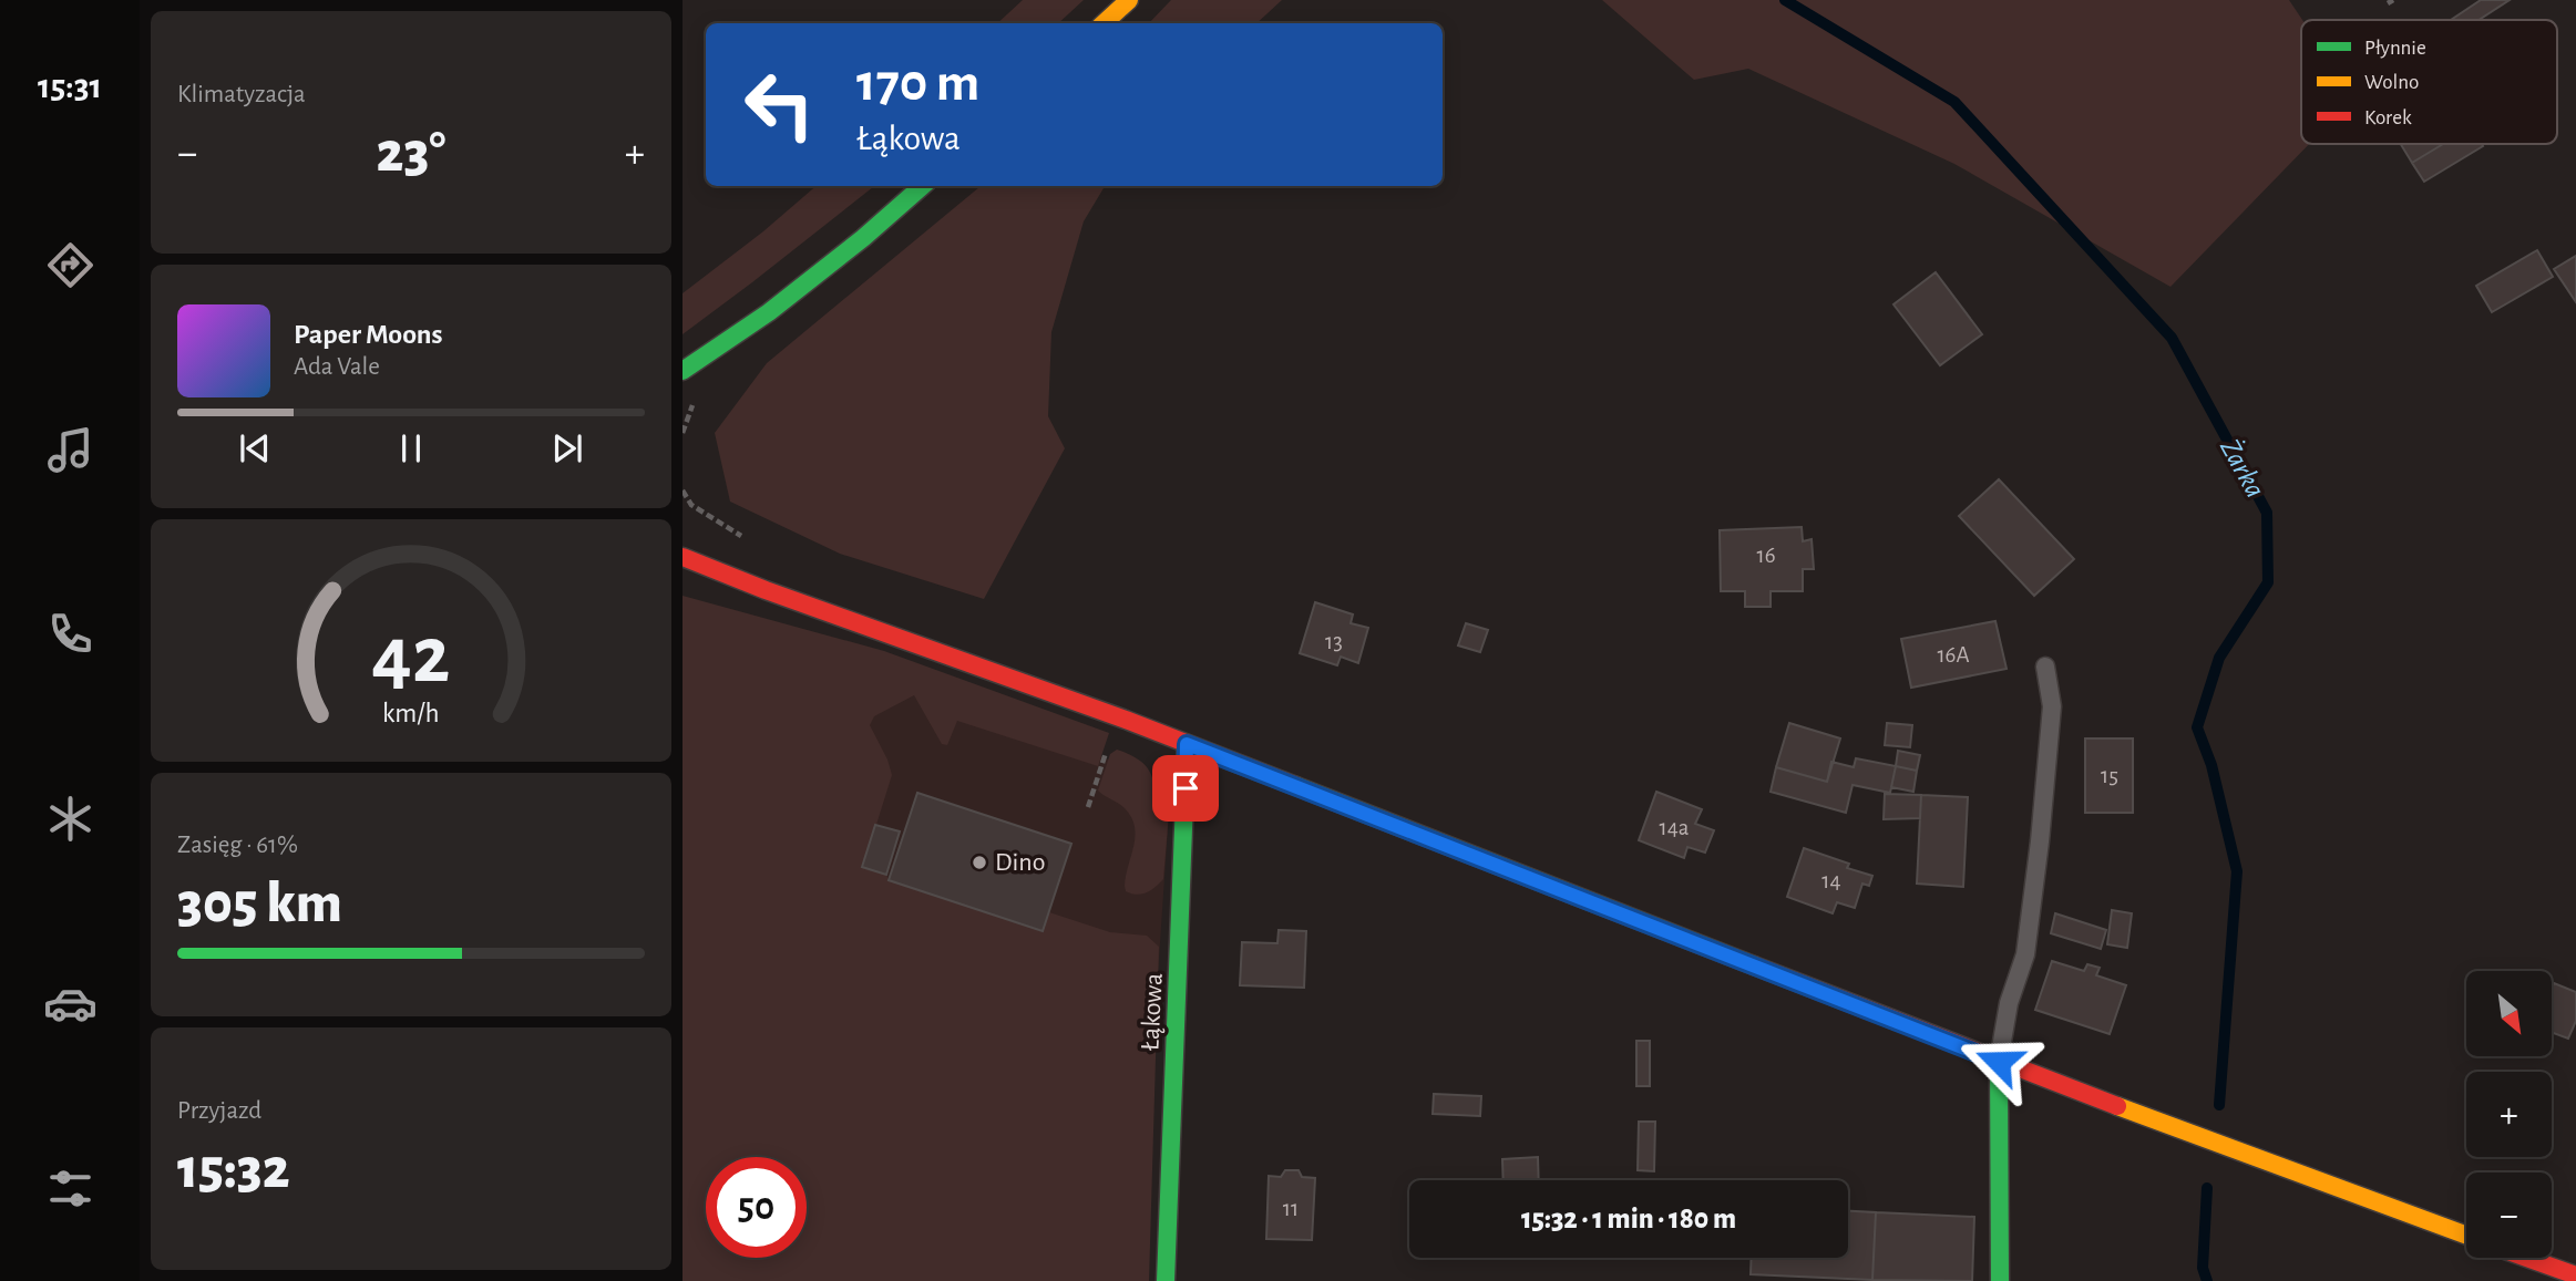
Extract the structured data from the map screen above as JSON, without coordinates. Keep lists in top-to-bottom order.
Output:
{
  "streets": {
    "main road": ["Łąkowa"]
  },
  "water": ["Żarka"],
  "places": ["Dino"],
  "house_numbers": [
    "16",
    "13",
    "16A",
    "15",
    "14a",
    "14",
    "11"
  ],
  "legend": ["Płynnie", "Wolno", "Korek"],
  "north": "bottom right",
  "page": {
    "tabs": "15:31",
    "tile": [
      "Klimatyzacja",
      ["Zasięg · 61%", "305 km"],
      ["Przyjazd", "15:32"]
    ],
    "turn": ["170 m", "Łąkowa"],
    "heat": ["−", "23°", "+"],
    "song": ["Paper Moons", "Ada Vale"],
    "map_buttons": ["+", "−"],
    "limit": "50",
    "trip": "15:32 · 1 min · 180 m",
    "gauge": ["42", "km/h"]
  }
}
